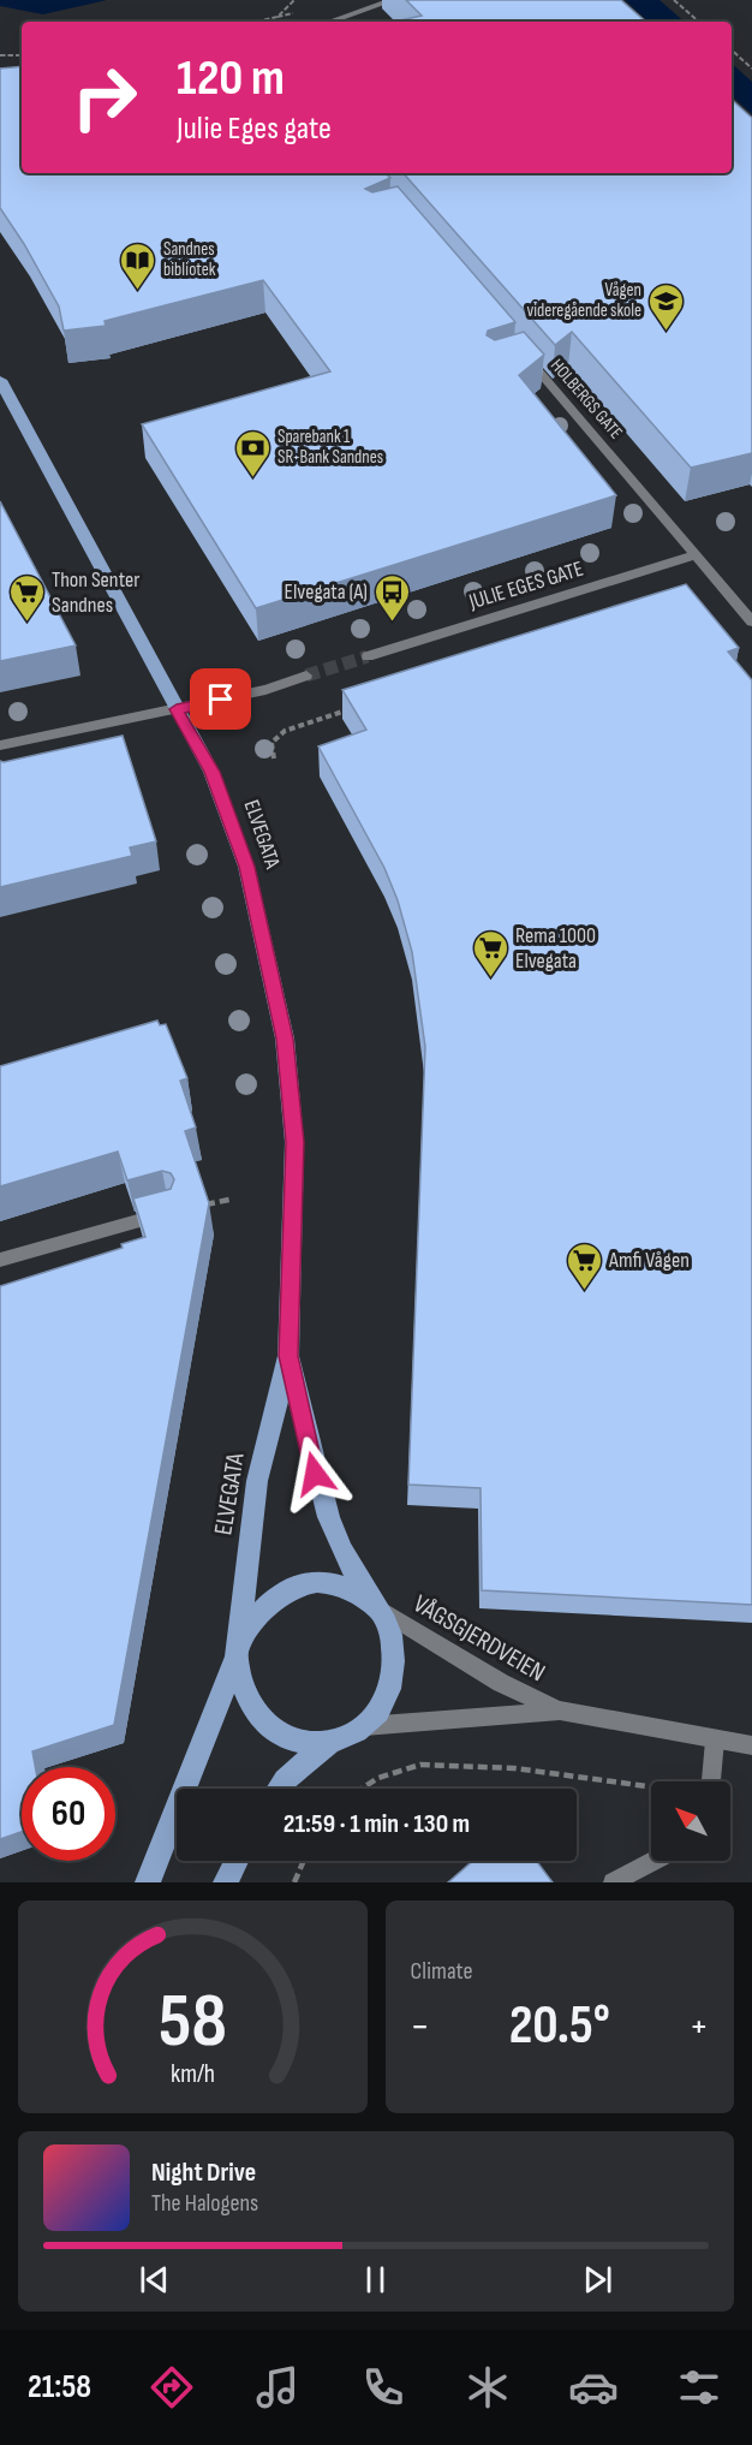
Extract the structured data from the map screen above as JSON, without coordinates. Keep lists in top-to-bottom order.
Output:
{
  "streets": {
    "main road": ["ELVEGATA"],
    "street": ["HOLBERGS GATE", "JULIE EGES GATE", "VÅGSGJERDVEIEN"]
  },
  "crossings": [
    ["HOLBERGS GATE", "JULIE EGES GATE"],
    ["ELVEGATA", "VÅGSGJERDVEIEN"]
  ],
  "places": {
    "library": ["Sandnes bibliotek"],
    "school or university": ["Vågen videregående skole"],
    "bank": ["Sparebank 1 SR-Bank Sandnes"],
    "supermarket": ["Thon Senter Sandnes", "Rema 1000 Elvegata", "Amfi Vågen"],
    "bus stop": ["Elvegata (A)"]
  },
  "north": "top left",
  "page": {
    "turn": ["120 m", "Julie Eges gate"],
    "limit": "60",
    "trip": "21:59 · 1 min · 130 m",
    "tile": "Climate",
    "heat": ["−", "20.5°", "+"],
    "song": ["Night Drive", "The Halogens"],
    "tabs": "21:58",
    "gauge": ["58", "km/h"]
  }
}
